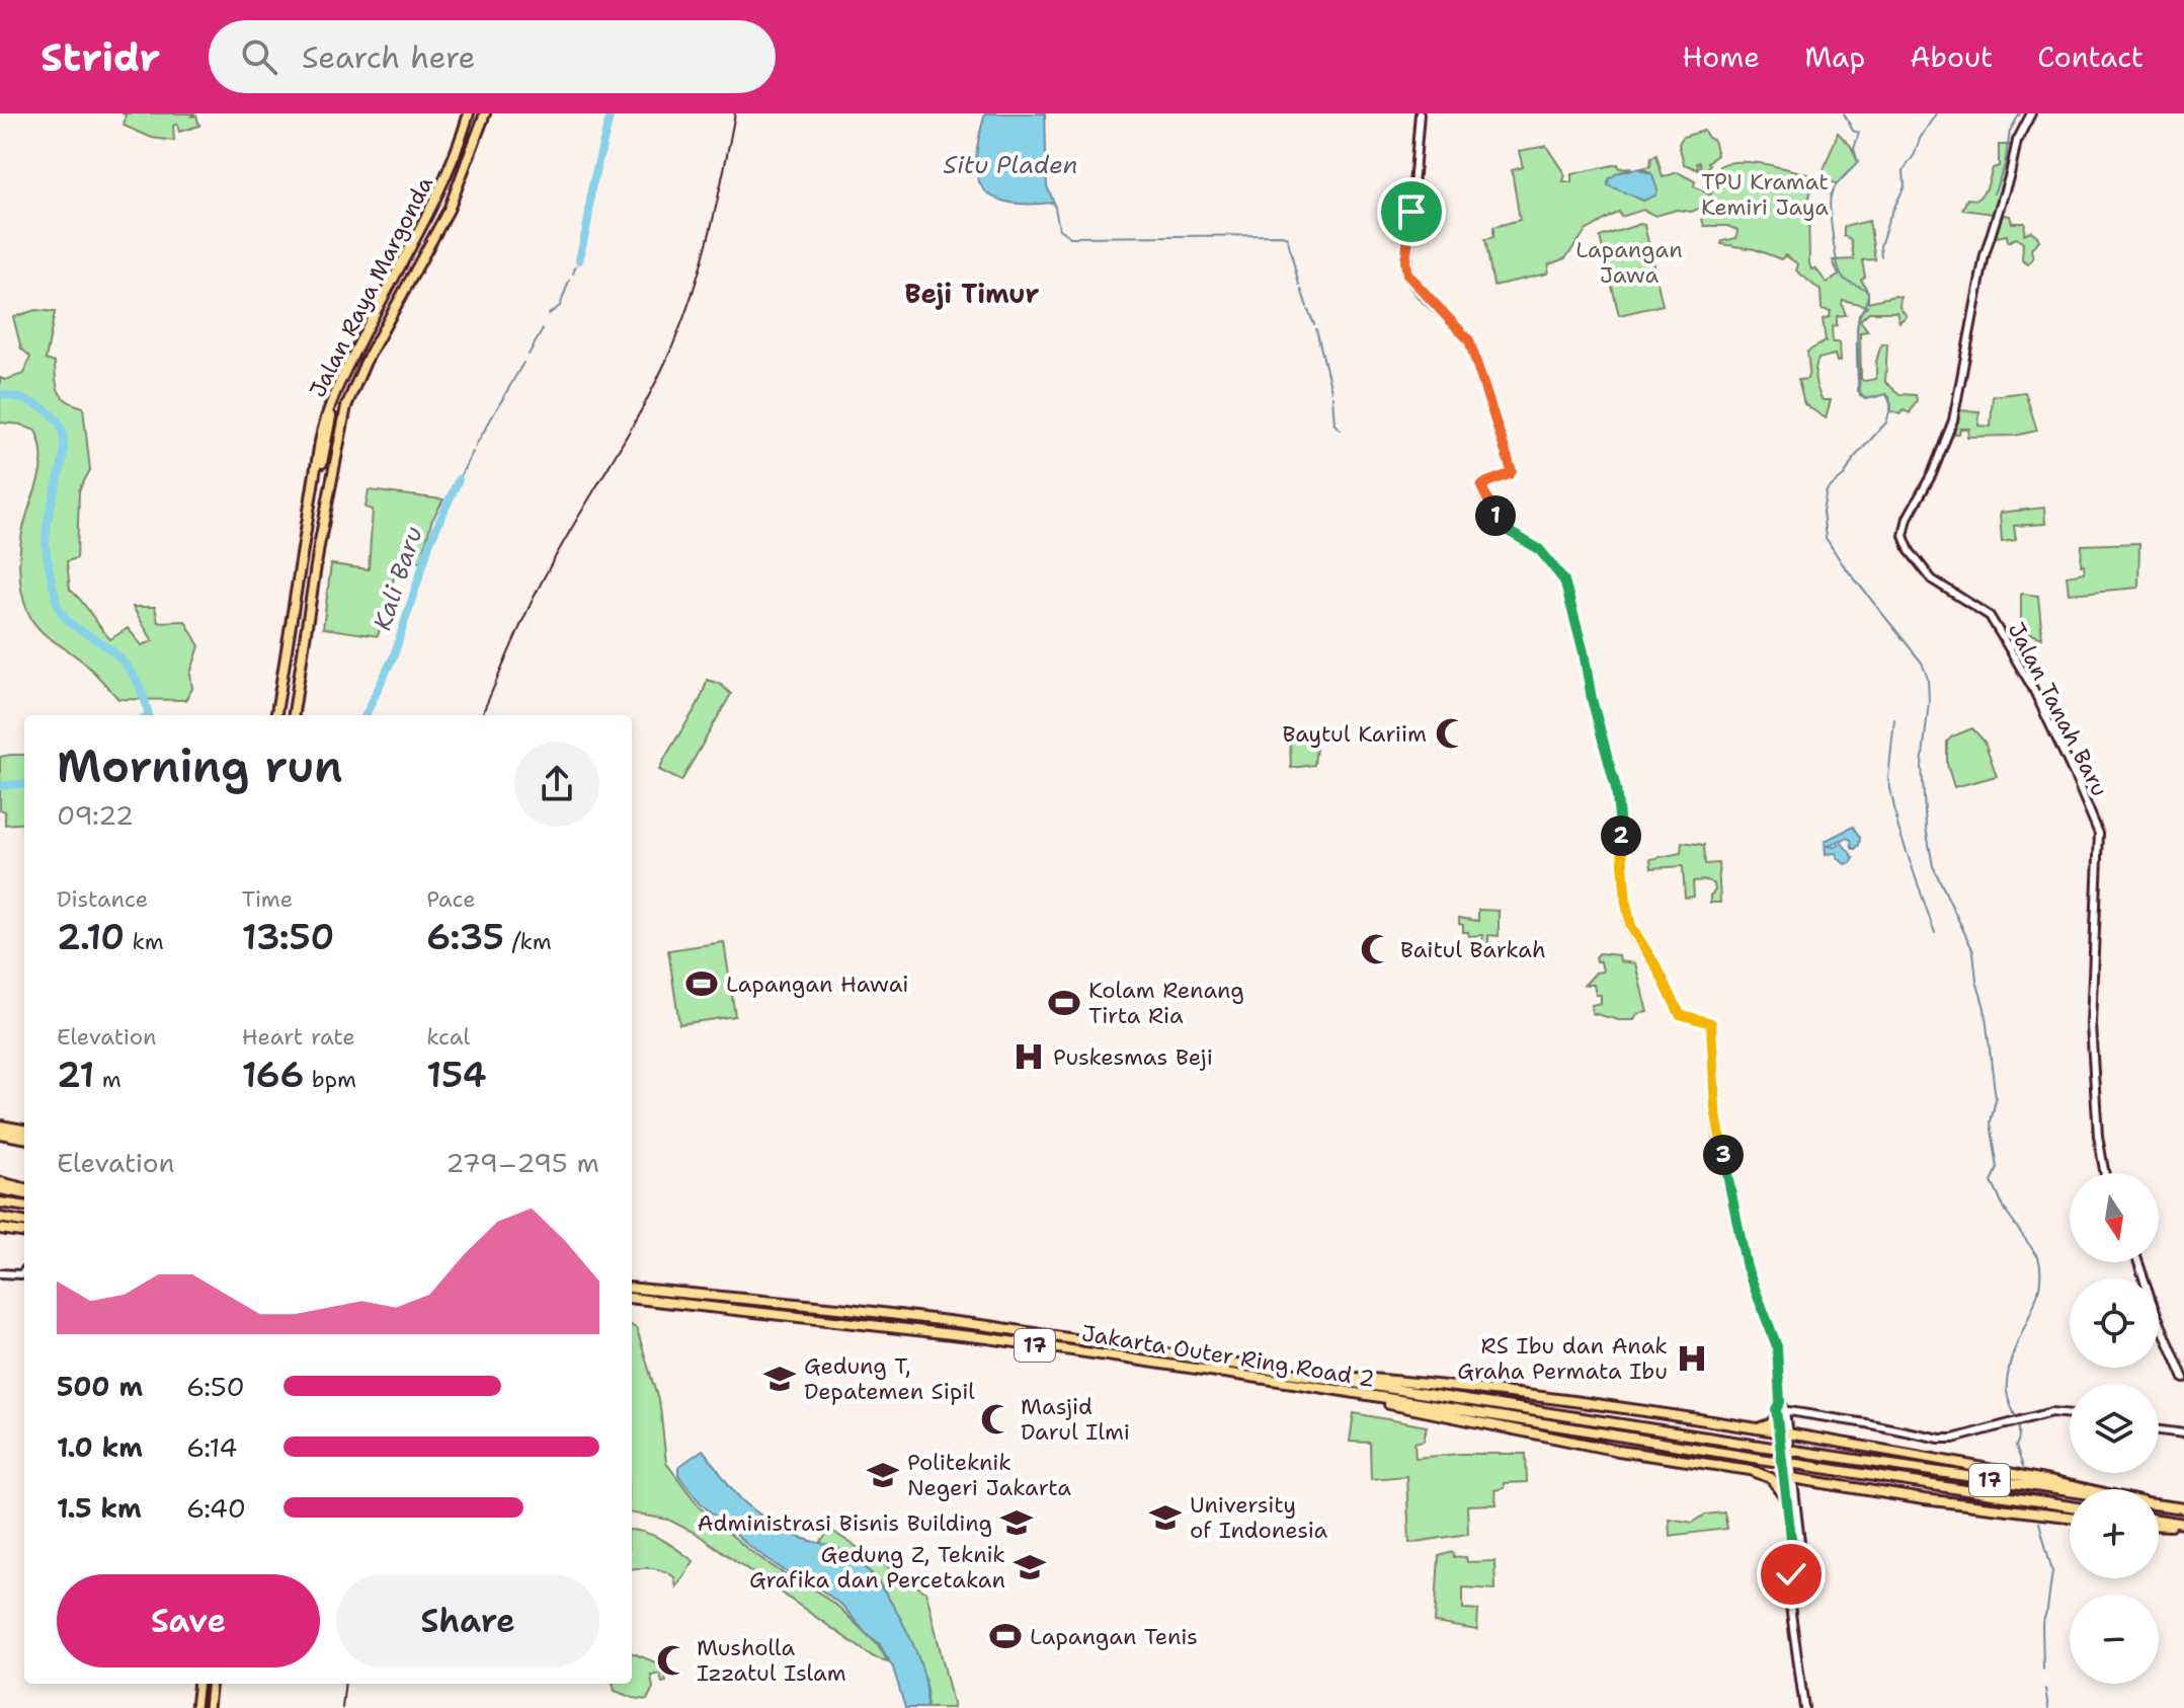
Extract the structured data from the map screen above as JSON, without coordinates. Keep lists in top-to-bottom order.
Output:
{
  "streets": {
    "highway": ["Jalan Raya Margonda", "17", "Jakarta Outer Ring Road 2"],
    "street": ["Jalan Tanah Baru"]
  },
  "crossings": [
    ["17", "Jakarta Outer Ring Road 2"]
  ],
  "districts": ["Beji Timur"],
  "water": ["Situ Pladen", "Kali Baru"],
  "parks": ["TPU Kramat Kemiri Jaya", "Lapangan Jawa"],
  "places": {
    "mosque": [
      "Baytul Kariim",
      "Baitul Barkah",
      "Masjid Darul Ilmi",
      "Musholla Izzatul Islam"
    ],
    "sports": ["Lapangan Hawai", "Kolam Renang Tirta Ria", "Lapangan Tenis"],
    "hospital": ["Puskesmas Beji", "RS Ibu dan Anak Graha Permata Ibu"],
    "school or university": [
      "Gedung T, Depatemen Sipil",
      "Politeknik Negeri Jakarta",
      "University of Indonesia",
      "Administrasi Bisnis Building",
      "Gedung Z, Teknik Grafika dan Percetakan"
    ]
  },
  "north": "bottom",
  "page": {
    "header": "Stridr",
    "search": "Search here",
    "nav": [
      "Home",
      "Map",
      "About",
      "Contact"
    ],
    "pins": ["1", "2", "3"],
    "heading": ["Morning run", "09:22"],
    "stats": [
      ["Distance", "2.10 km"],
      ["Time", "13:50"],
      ["Pace", "6:35 /km"],
      ["Elevation", "21 m"],
      ["Heart rate", "166 bpm"],
      ["kcal", "154"]
    ],
    "chart": ["Elevation", "279–295 m"],
    "map_buttons": ["+", "−"],
    "list": [
      {
        "name": "500 m",
        "note": "6:50"
      },
      {
        "name": "1.0 km",
        "note": "6:14"
      },
      {
        "name": "1.5 km",
        "note": "6:40"
      }
    ],
    "buttons": ["Save", "Share"]
  }
}
